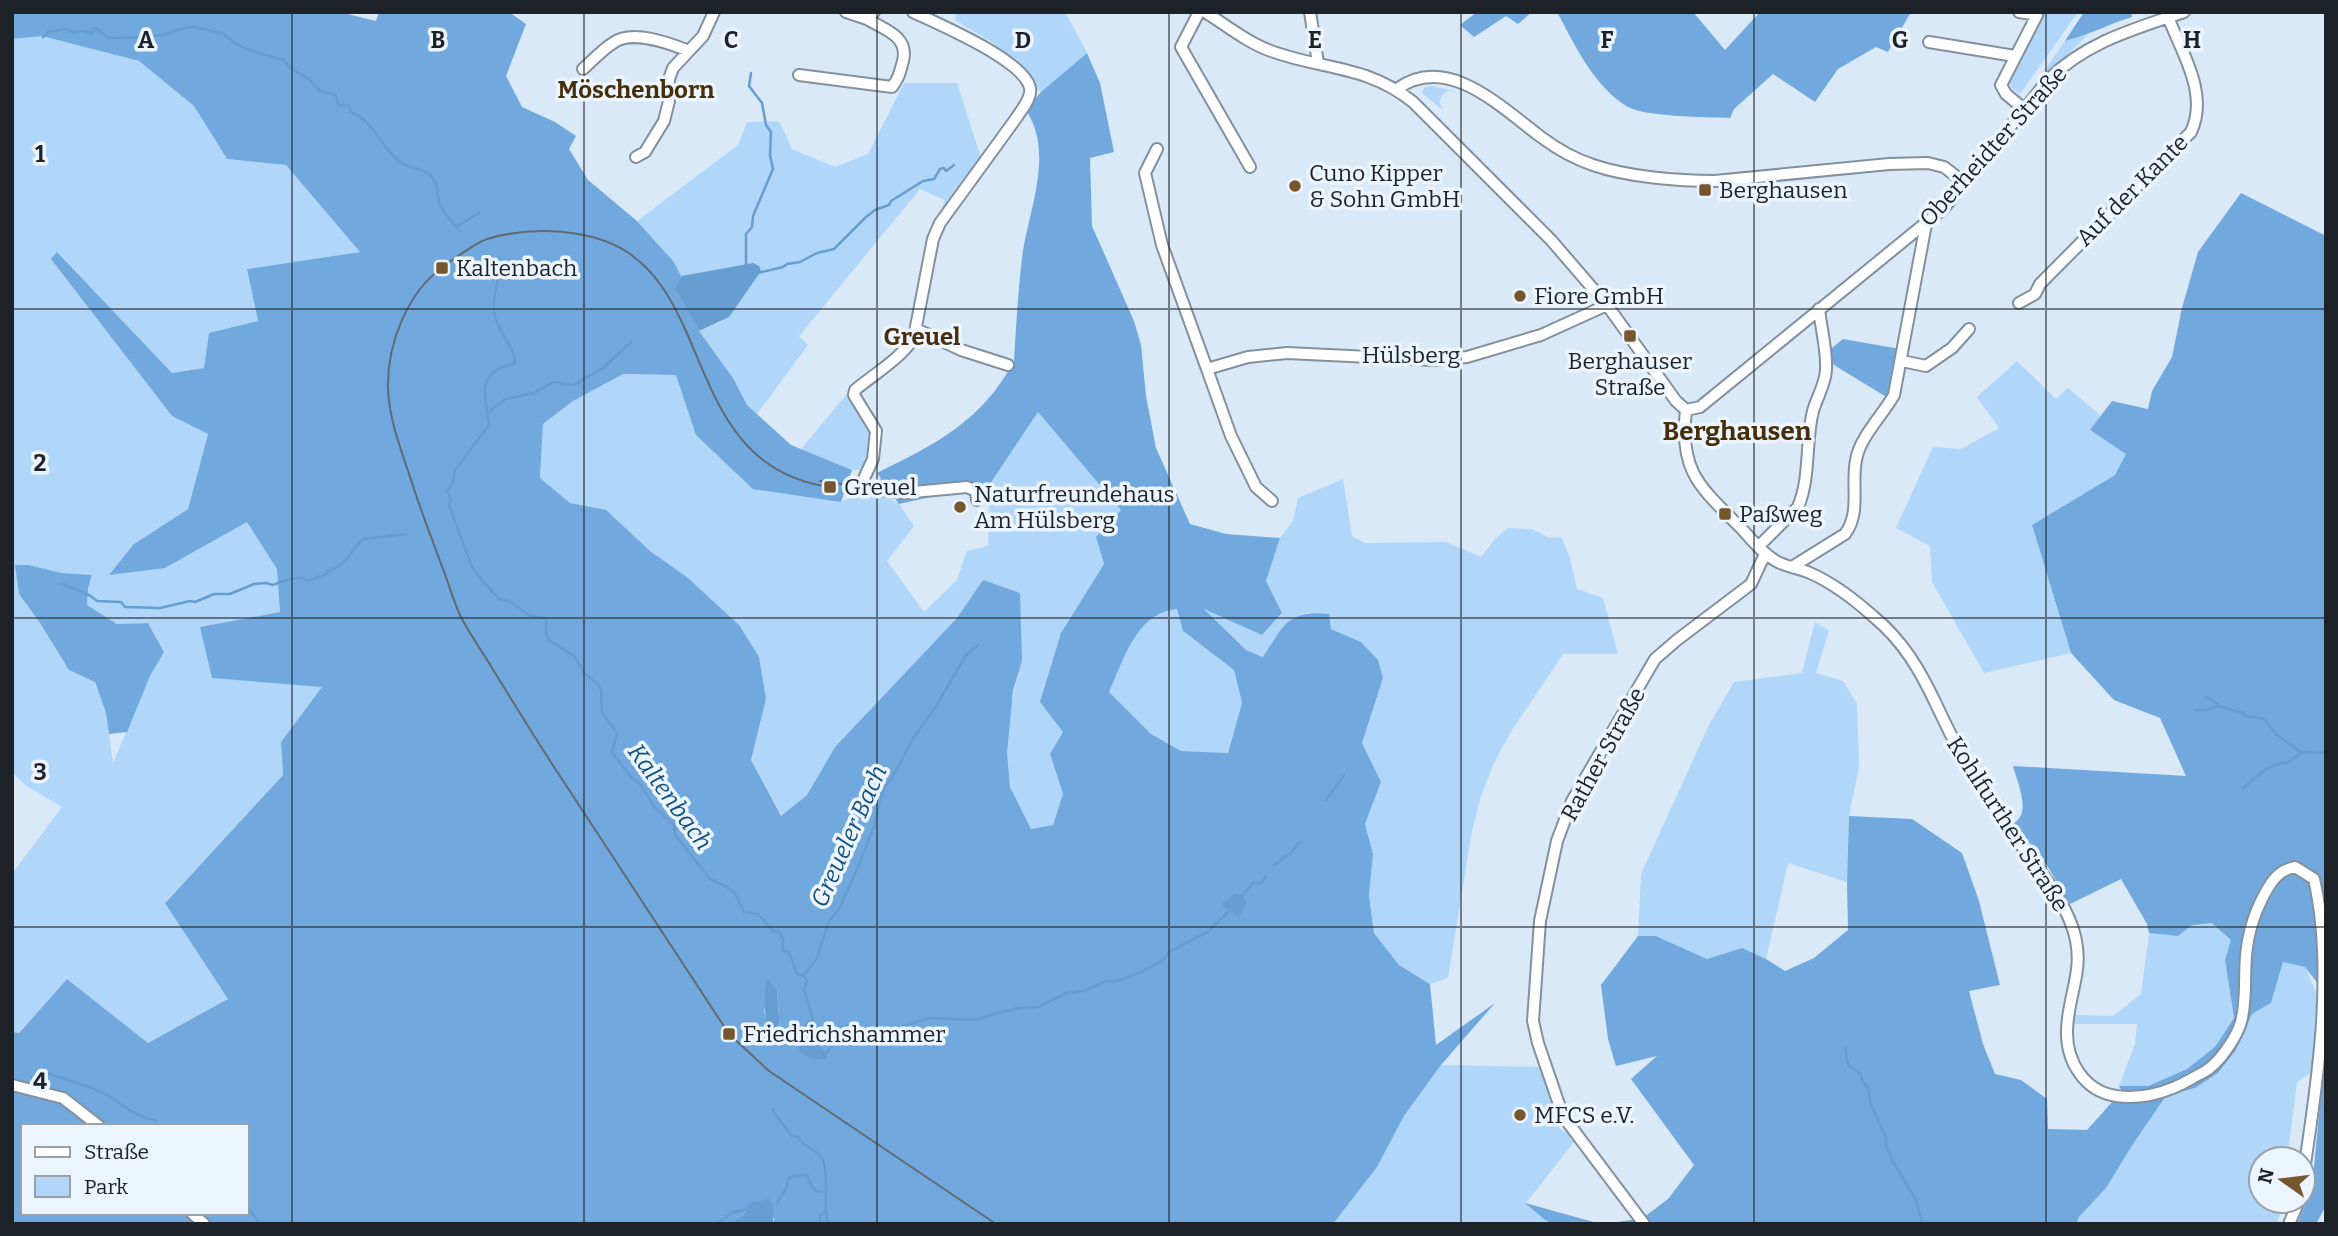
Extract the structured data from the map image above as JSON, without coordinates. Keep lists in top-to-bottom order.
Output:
{
  "streets": {
    "street": [
      "Oberheidter Straße",
      "Auf der Kante",
      "Hülsberg",
      "Rather Straße",
      "Kohlfurther Straße"
    ]
  },
  "crossings": [
    ["Oberheidter Straße", "Auf der Kante"],
    ["Oberheidter Straße", "Kohlfurther Straße"],
    ["Rather Straße", "Kohlfurther Straße"]
  ],
  "districts": ["Möschenborn", "Greuel", "Berghausen"],
  "water": ["Kaltenbach", "Greueler Bach"],
  "places": {
    "other": [
      "Cuno Kipper & Sohn GmbH",
      "Fiore GmbH",
      "Naturfreundehaus Am Hülsberg",
      "MFCS e.V."
    ],
    "transit": [
      "Berghausen",
      "Kaltenbach",
      "Berghauser Straße",
      "Greuel",
      "Paßweg",
      "Friedrichshammer"
    ]
  },
  "legend": ["Straße", "Park"],
  "north": "left",
  "grid": {
    "columns": [
      "A",
      "B",
      "C",
      "D",
      "E",
      "F",
      "G",
      "H"
    ],
    "rows": [
      "1",
      "2",
      "3",
      "4"
    ]
  }
}
